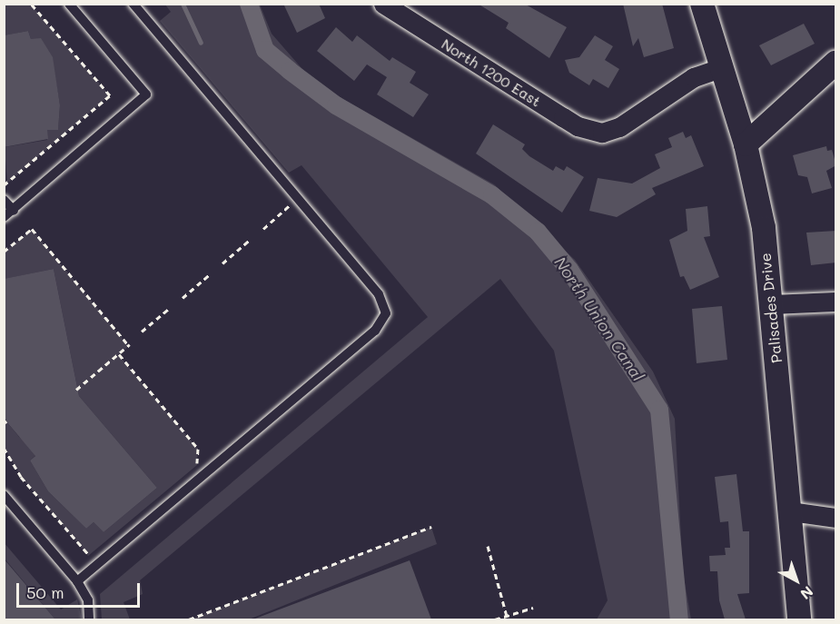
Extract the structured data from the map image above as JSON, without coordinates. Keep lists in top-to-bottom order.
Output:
{
  "streets": {
    "street": ["North 1200 East", "Palisades Drive"]
  },
  "crossings": [
    ["North 1200 East", "Palisades Drive"]
  ],
  "water": ["North Union Canal"],
  "scale_bar": "50 m",
  "north": "bottom right"
}
